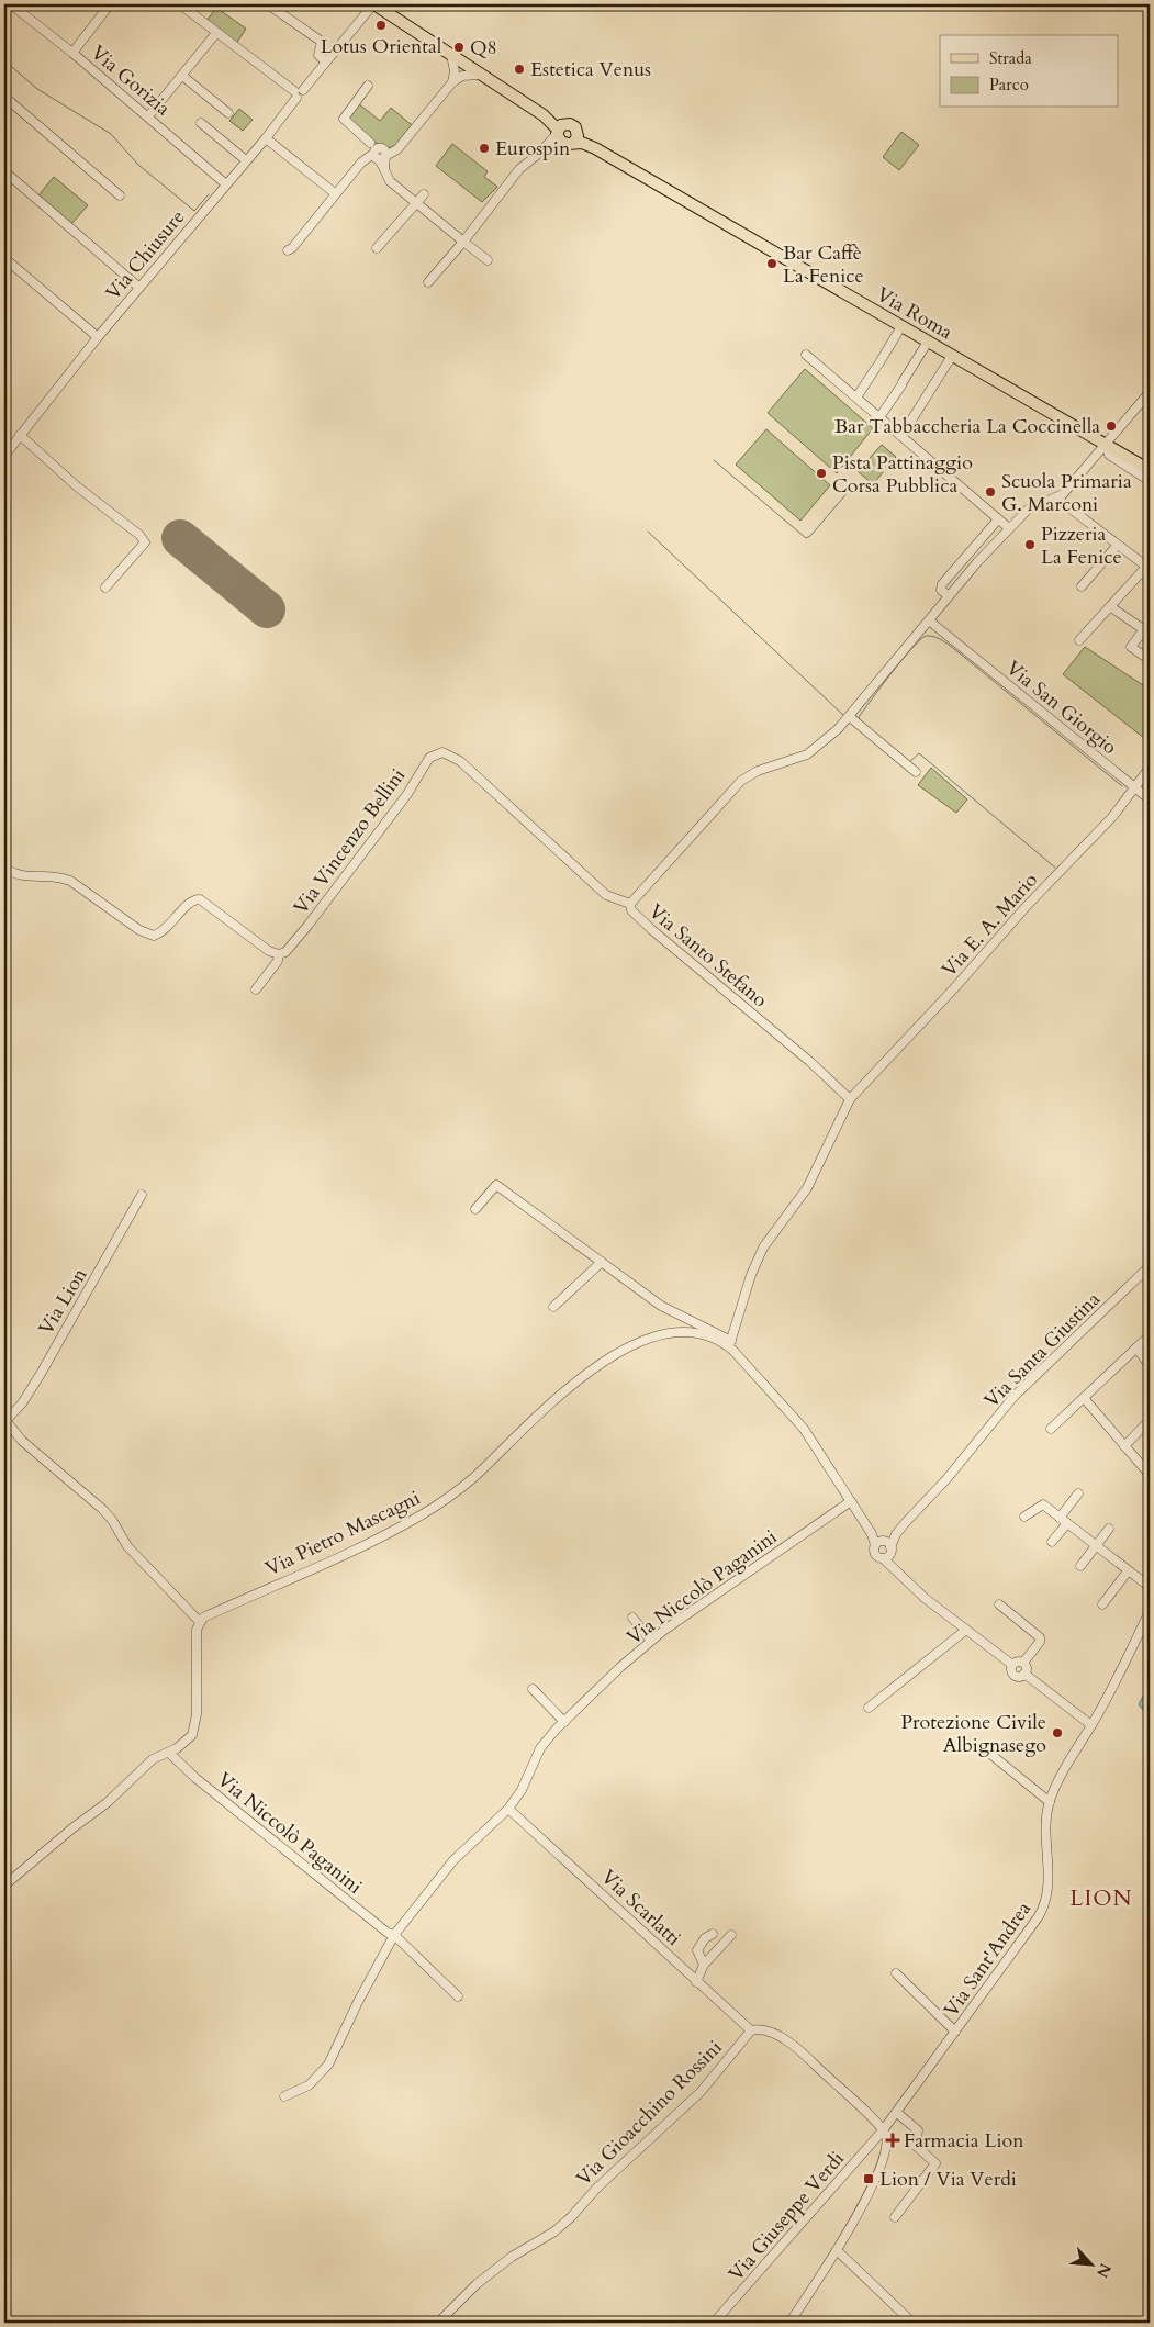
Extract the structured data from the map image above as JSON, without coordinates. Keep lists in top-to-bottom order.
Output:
{
  "streets": {
    "main road": ["Via Roma"],
    "street": [
      "Via Gorizia",
      "Via Chiusure",
      "Via San Giorgio",
      "Via Vincenzo Bellini",
      "Via E. A. Mario",
      "Via Santo Stefano",
      "Via Lion",
      "Via Santa Giustina",
      "Via Pietro Mascagni",
      "Via Niccolò Paganini",
      "Via Scarlatti",
      "Via Sant'Andrea",
      "Via Gioacchino Rossini",
      "Via Giuseppe Verdi"
    ]
  },
  "crossings": [
    ["Via Gorizia", "Via Chiusure"],
    ["Via Roma", "Via Santo Stefano"],
    ["Via San Giorgio", "Via E. A. Mario"],
    ["Via San Giorgio", "Via Santo Stefano"],
    ["Via Vincenzo Bellini", "Via Santo Stefano"],
    ["Via E. A. Mario", "Via Santo Stefano"],
    ["Via Lion", "Via Pietro Mascagni"],
    ["Via Santa Giustina", "Via Pietro Mascagni"],
    ["Via Pietro Mascagni", "Via Niccolò Paganini"],
    ["Via Niccolò Paganini", "Via Scarlatti"],
    ["Via Scarlatti", "Via Gioacchino Rossini"],
    ["Via Sant'Andrea", "Via Giuseppe Verdi"]
  ],
  "districts": ["LION"],
  "places": {
    "other": [
      "Lotus Oriental",
      "Q8",
      "Estetica Venus",
      "Eurospin",
      "Bar Caffè La Fenice",
      "Bar Tabbaccheria La Coccinella",
      "Pista Pattinaggio Corsa Pubblica",
      "Scuola Primaria G. Marconi",
      "Pizzeria La Fenice",
      "Protezione Civile Albignasego"
    ],
    "health": ["Farmacia Lion"],
    "transit": ["Lion / Via Verdi"]
  },
  "legend": ["Strada", "Parco"],
  "north": "bottom right"
}
